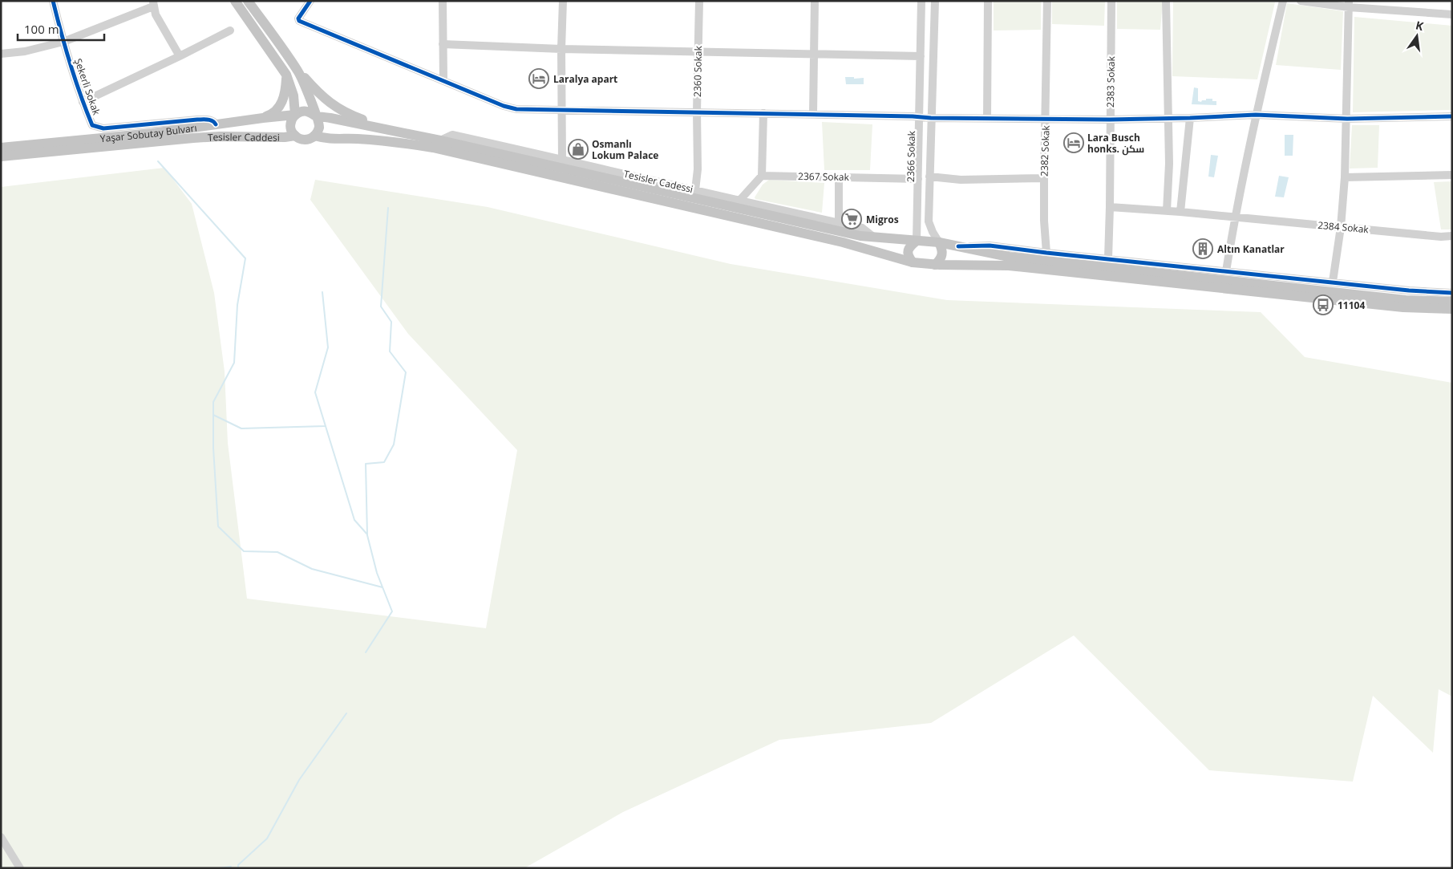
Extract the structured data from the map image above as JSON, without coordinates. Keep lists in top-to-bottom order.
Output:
{
  "streets": {
    "main road": ["Yaşar Sobutay Bulvarı", "Tesisler Caddesi"],
    "street": [
      "2360 Sokak",
      "2383 Sokak",
      "Şekerli Sokak",
      "2382 Sokak",
      "2366 Sokak",
      "2367 Sokak",
      "Tesisler Cadessi",
      "2384 Sokak"
    ]
  },
  "crossings": [
    ["2360 Sokak", "Tesisler Cadessi"],
    ["2383 Sokak", "2384 Sokak"],
    ["Şekerli Sokak", "Yaşar Sobutay Bulvarı"],
    ["Yaşar Sobutay Bulvarı", "Tesisler Caddesi"],
    ["2366 Sokak", "2367 Sokak"]
  ],
  "places": {
    "hotel": ["Laralya apart", "Lara Busch honks. سكن"],
    "shop": ["Osmanlı Lokum Palace"],
    "supermarket": ["Migros"],
    "building": ["Altın Kanatlar"],
    "bus stop": ["11104"]
  },
  "scale_bar": "100 m",
  "north": "top"
}
